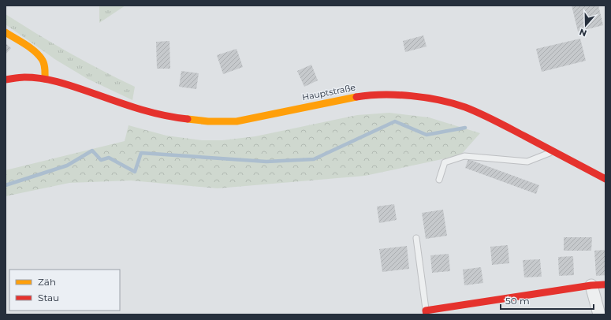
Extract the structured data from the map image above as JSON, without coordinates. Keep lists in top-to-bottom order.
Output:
{
  "streets": {
    "main road": ["Hauptstraße"]
  },
  "legend": ["Zäh", "Stau"],
  "scale_bar": "50 m",
  "north": "bottom"
}
